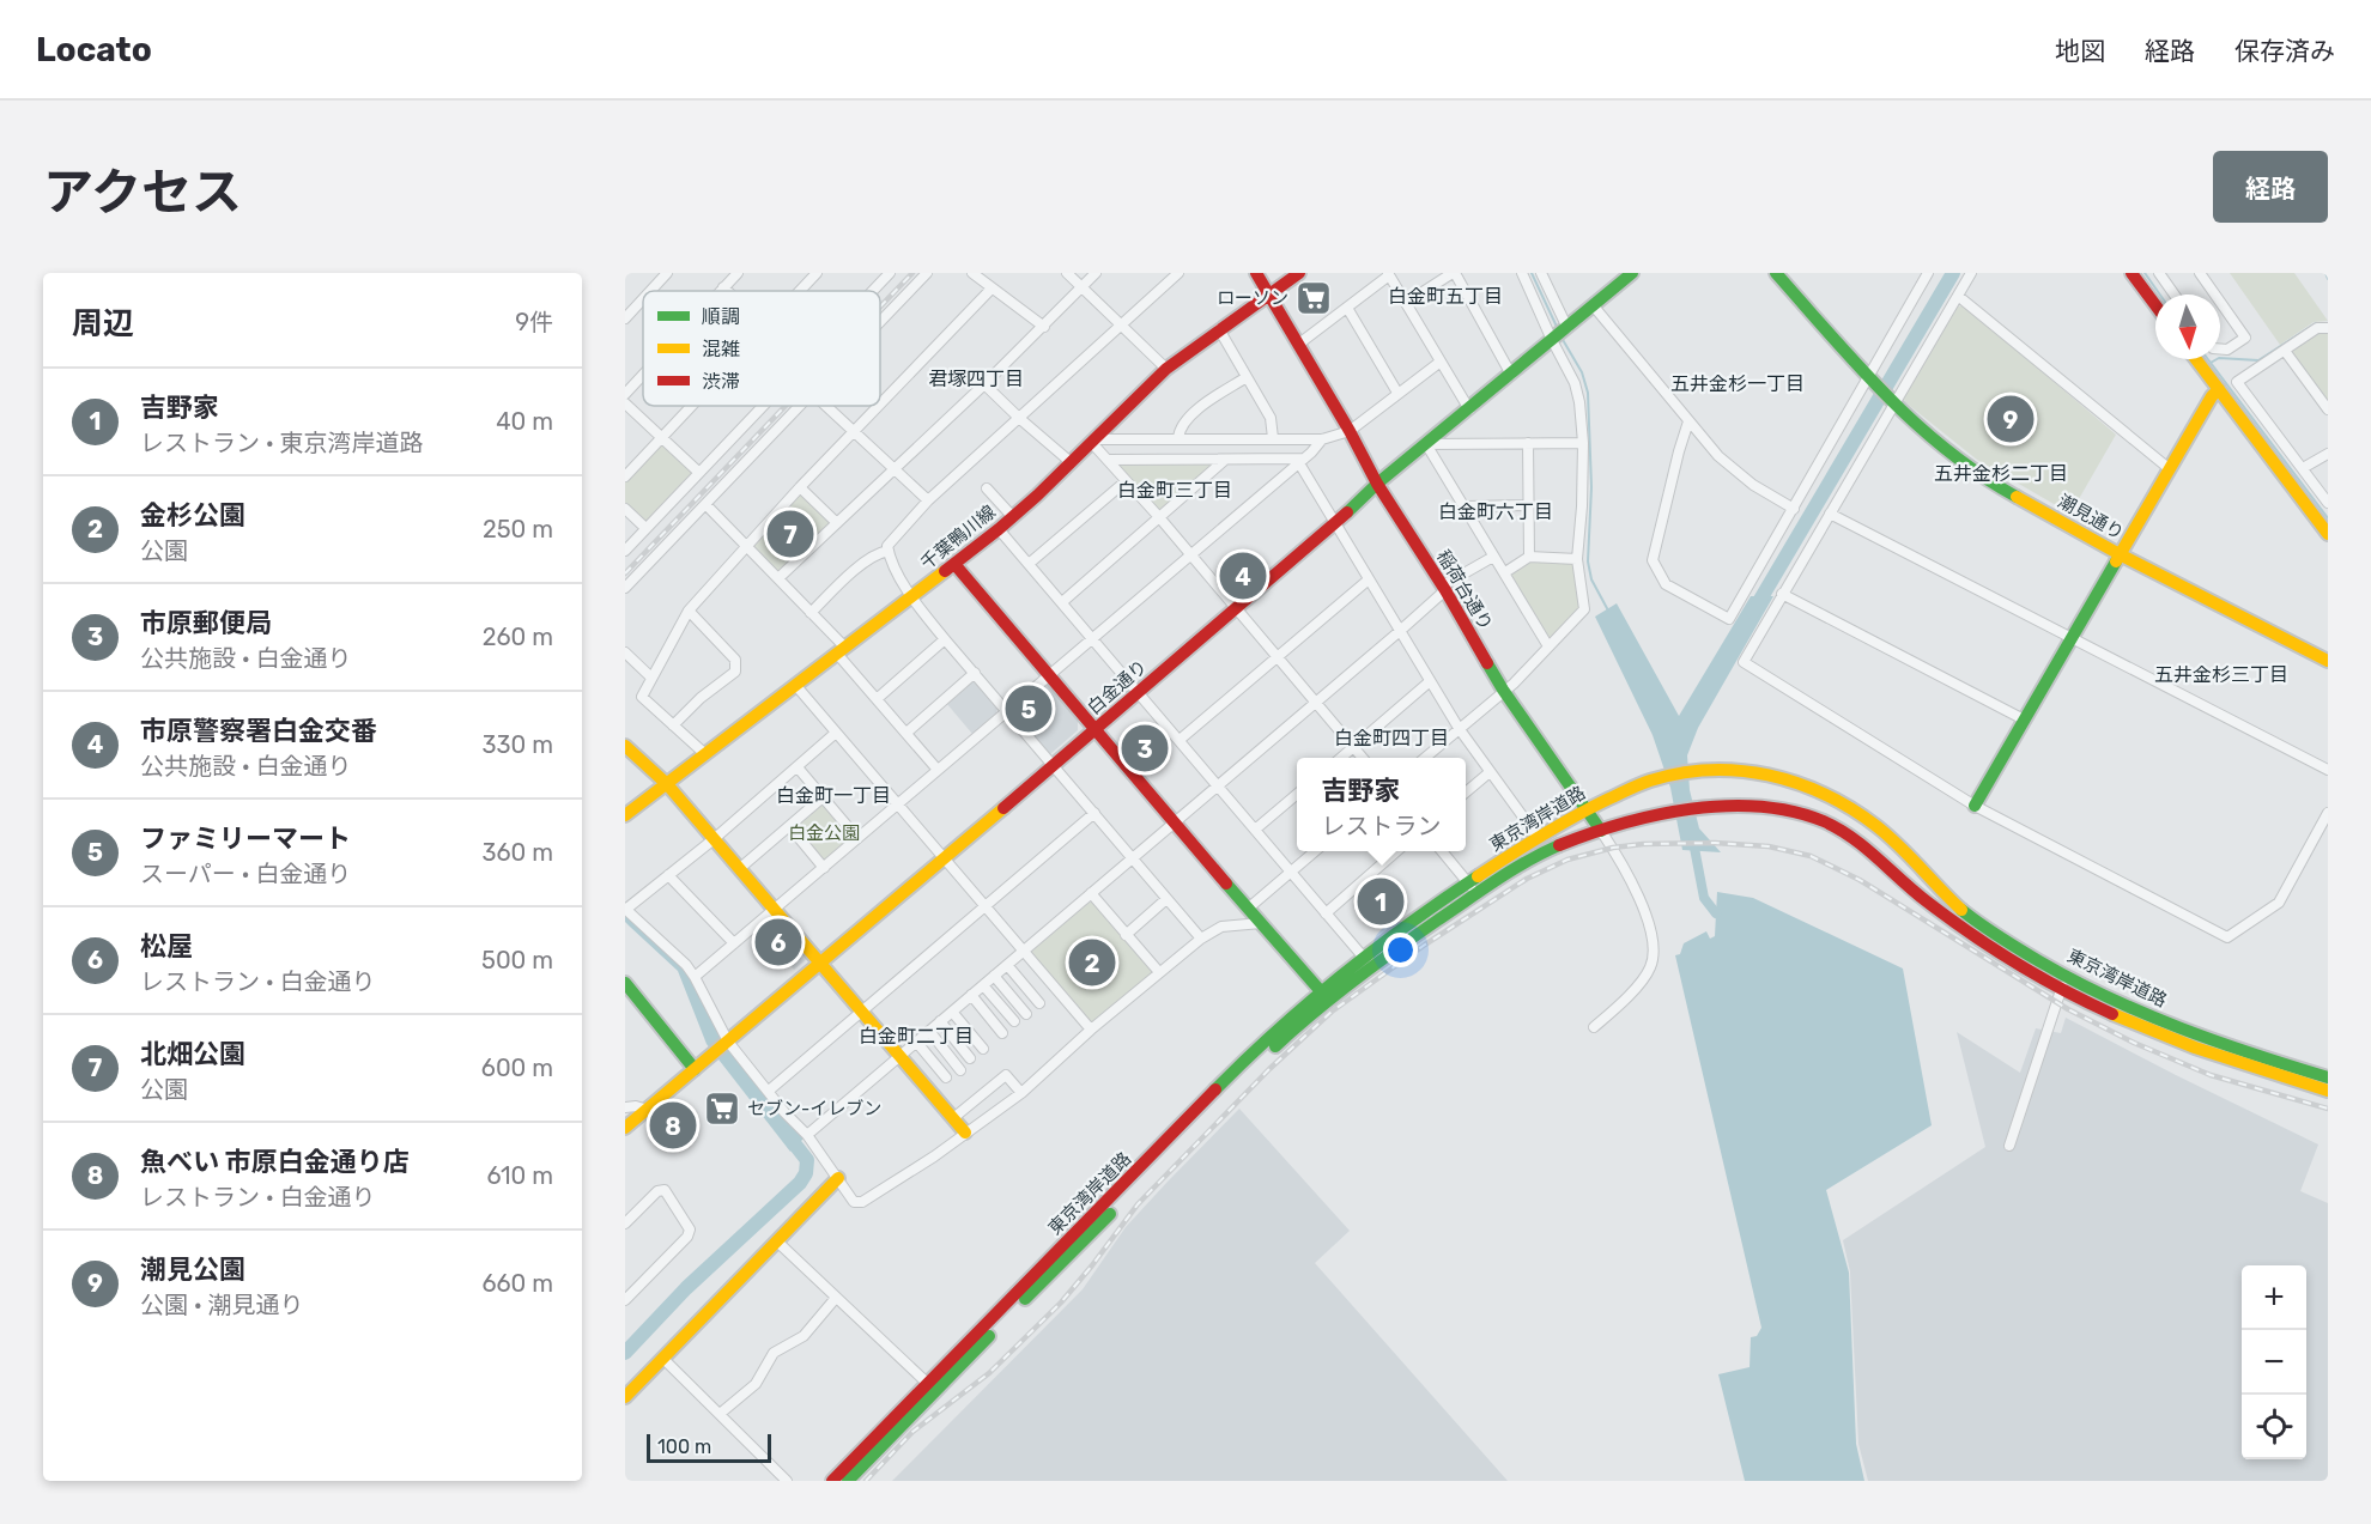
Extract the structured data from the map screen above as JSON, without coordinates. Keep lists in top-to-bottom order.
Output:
{
  "streets": {
    "main road": [
      "潮見通り",
      "千葉鴨川線",
      "稲荷台通り",
      "白金通り",
      "東京湾岸道路"
    ]
  },
  "crossings": [
    ["千葉鴨川線", "稲荷台通り"],
    ["稲荷台通り", "白金通り"],
    ["稲荷台通り", "東京湾岸道路"]
  ],
  "districts": [
    "白金町五丁目",
    "君塚四丁目",
    "五井金杉一丁目",
    "五井金杉二丁目",
    "白金町三丁目",
    "白金町六丁目",
    "五井金杉三丁目",
    "白金町四丁目",
    "白金町一丁目",
    "白金町二丁目"
  ],
  "parks": ["白金公園"],
  "places": {
    "supermarket": ["ローソン", "セブン-イレブン"]
  },
  "legend": ["順調", "混雑", "渋滞"],
  "scale_bar": "100 m",
  "north": "bottom",
  "page": {
    "header": "Locato",
    "nav": ["地図", "経路", "保存済み"],
    "title": "アクセス",
    "buttons": "経路",
    "heading": ["周辺", "9件"],
    "list": [
      {
        "mark": "1",
        "name": "吉野家",
        "note": "レストラン · 東京湾岸道路",
        "value": "40 m"
      },
      {
        "mark": "2",
        "name": "金杉公園",
        "note": "公園",
        "value": "250 m"
      },
      {
        "mark": "3",
        "name": "市原郵便局",
        "note": "公共施設 · 白金通り",
        "value": "260 m"
      },
      {
        "mark": "4",
        "name": "市原警察署白金交番",
        "note": "公共施設 · 白金通り",
        "value": "330 m"
      },
      {
        "mark": "5",
        "name": "ファミリーマート",
        "note": "スーパー · 白金通り",
        "value": "360 m"
      },
      {
        "mark": "6",
        "name": "松屋",
        "note": "レストラン · 白金通り",
        "value": "500 m"
      },
      {
        "mark": "7",
        "name": "北畑公園",
        "note": "公園",
        "value": "600 m"
      },
      {
        "mark": "8",
        "name": "魚べい 市原白金通り店",
        "note": "レストラン · 白金通り",
        "value": "610 m"
      },
      {
        "mark": "9",
        "name": "潮見公園",
        "note": "公園 · 潮見通り",
        "value": "660 m"
      }
    ],
    "pins": [
      "9",
      "7",
      "4",
      "5",
      "3",
      "1",
      "6",
      "2",
      "8"
    ],
    "popup": ["吉野家", "レストラン"],
    "map_buttons": ["+", "−"],
    "scale": "100 m"
  }
}
